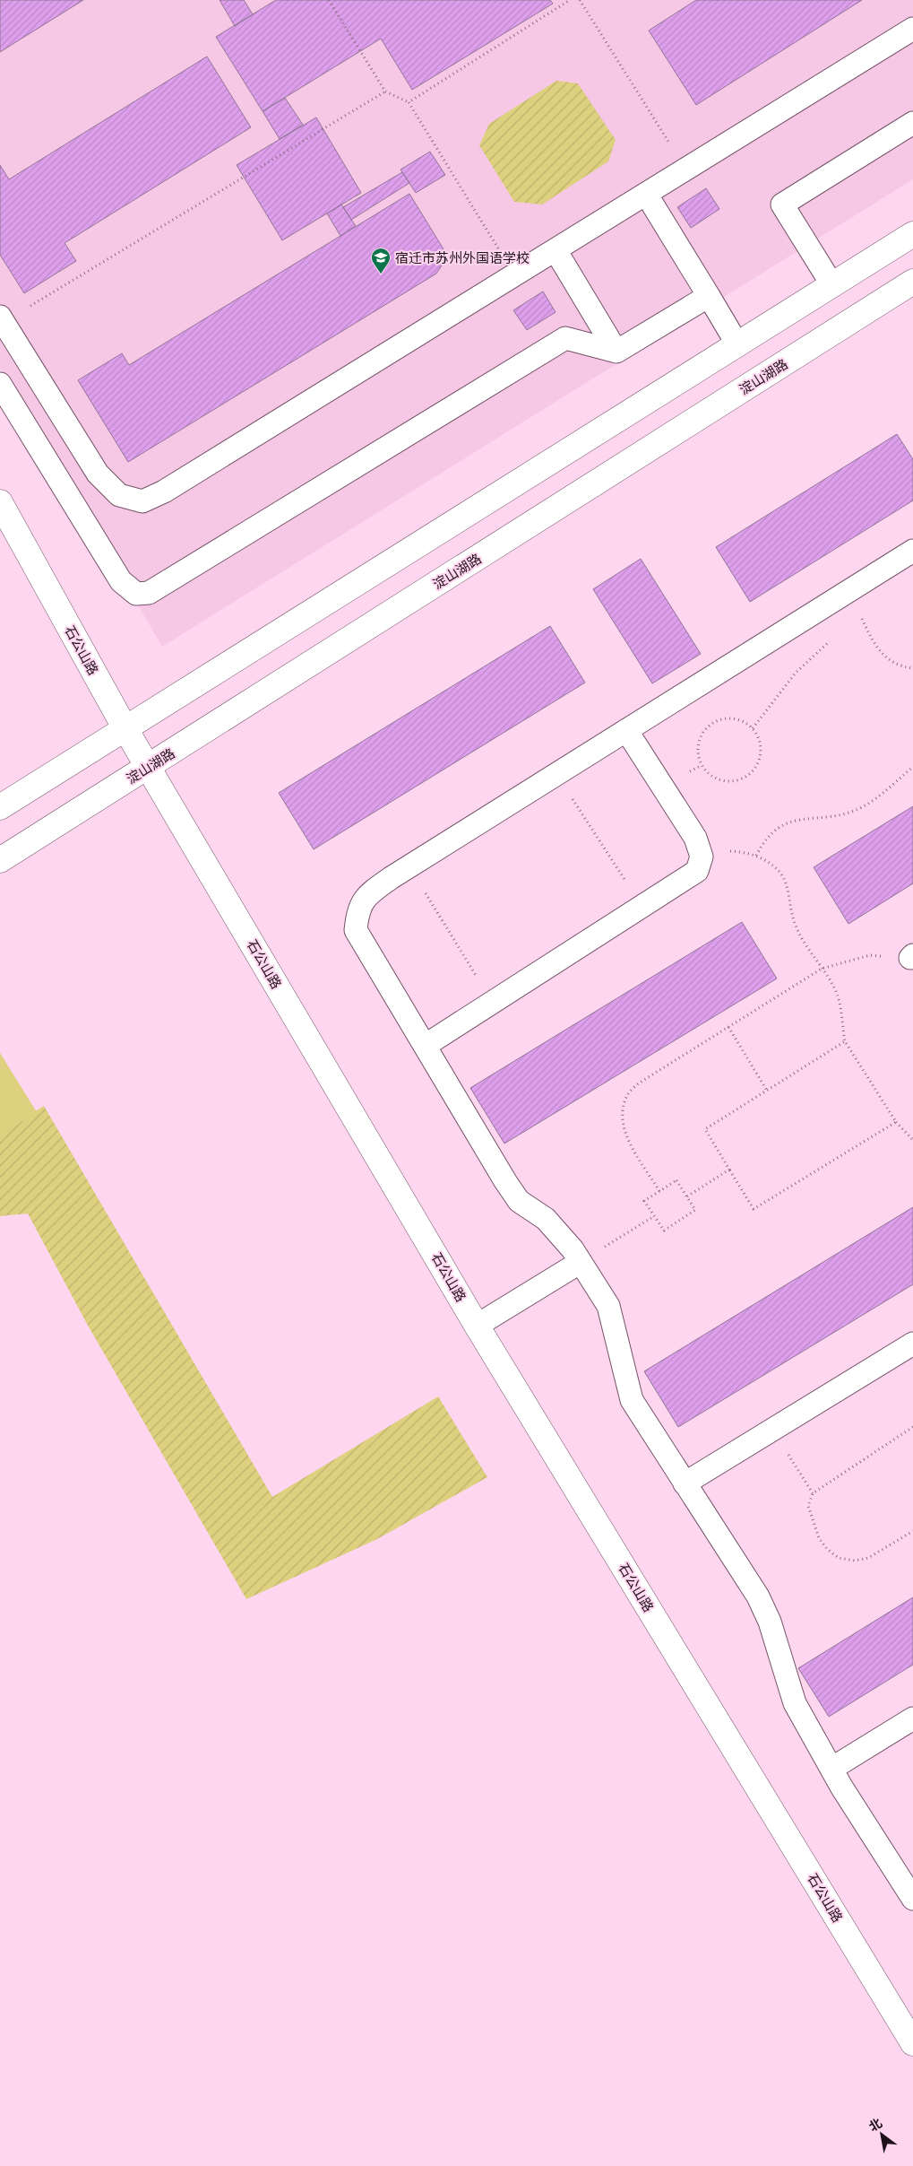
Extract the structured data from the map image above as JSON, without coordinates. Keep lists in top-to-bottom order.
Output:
{
  "streets": {
    "street": ["淀山湖路", "石公山路"]
  },
  "crossings": [
    ["淀山湖路", "石公山路"]
  ],
  "places": {
    "school or university": ["宿迁市苏州外国语学校"]
  },
  "north": "top left"
}
